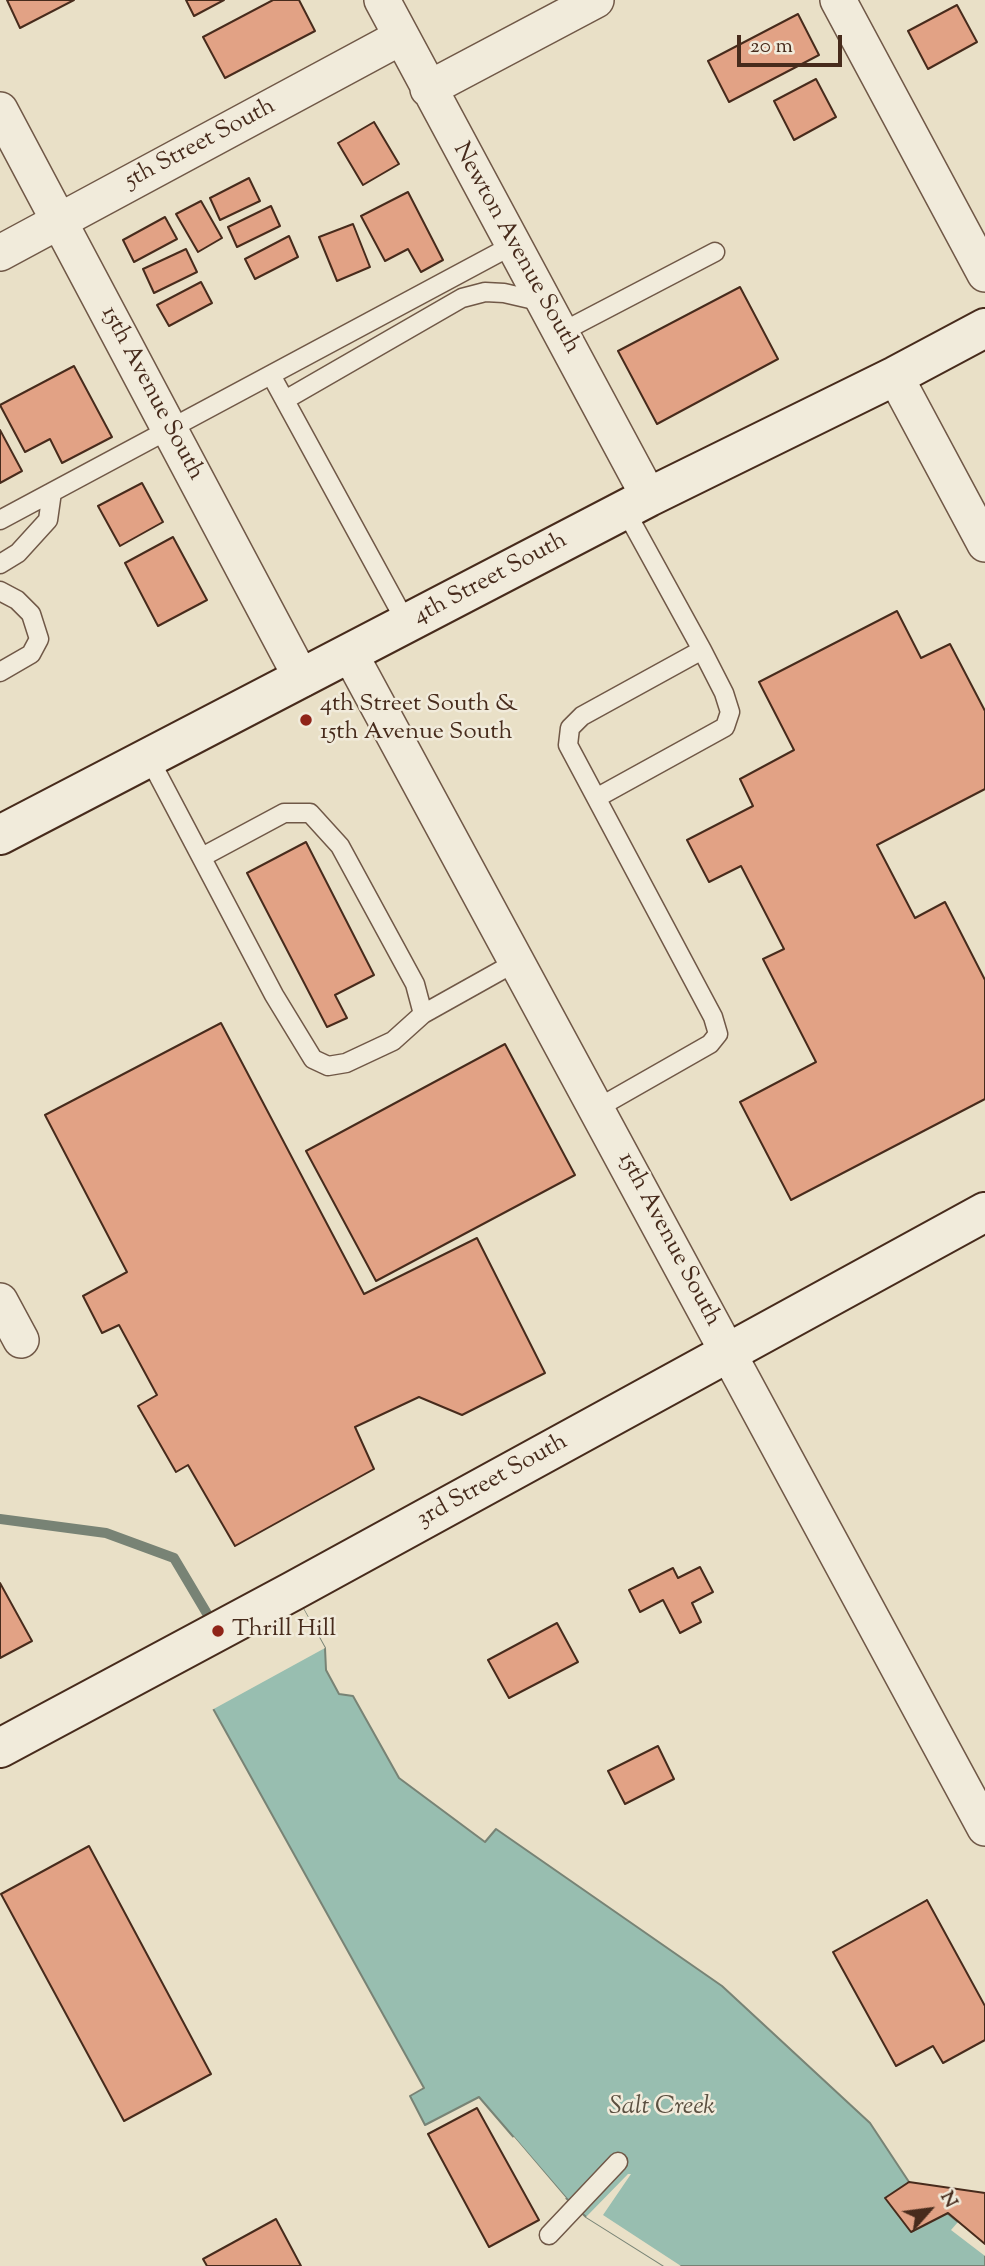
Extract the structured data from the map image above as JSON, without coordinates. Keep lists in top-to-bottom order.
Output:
{
  "streets": {
    "street": [
      "5th Street South",
      "Newton Avenue South",
      "15th Avenue South",
      "4th Street South",
      "3rd Street South"
    ]
  },
  "crossings": [
    ["5th Street South", "Newton Avenue South"],
    ["5th Street South", "15th Avenue South"],
    ["Newton Avenue South", "4th Street South"],
    ["15th Avenue South", "4th Street South"],
    ["15th Avenue South", "3rd Street South"]
  ],
  "water": ["Salt Creek"],
  "places": ["4th Street South & 15th Avenue South", "Thrill Hill"],
  "scale_bar": "20 m",
  "north": "top right"
}
